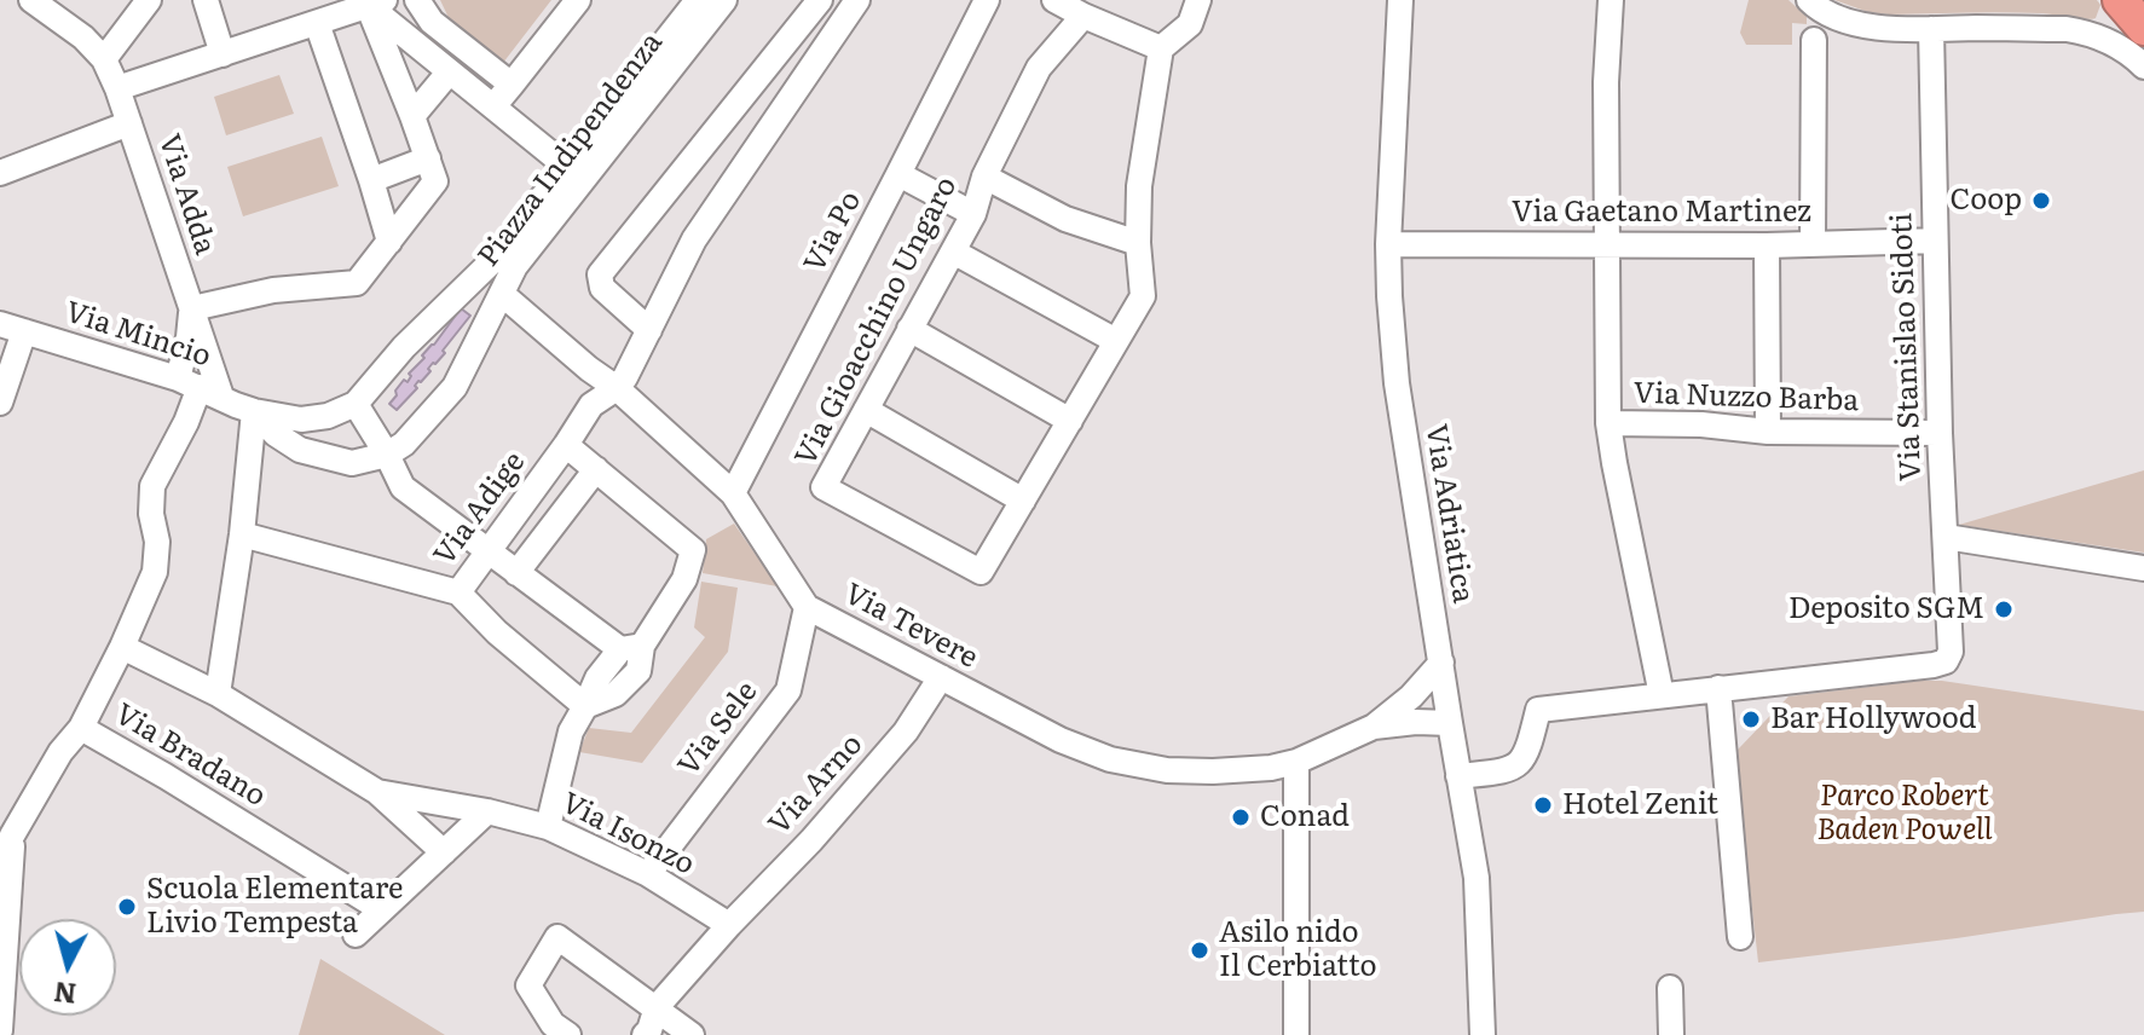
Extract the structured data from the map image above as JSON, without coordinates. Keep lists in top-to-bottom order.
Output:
{
  "streets": {
    "street": [
      "Piazza Indipendenza",
      "Via Adda",
      "Via Gaetano Martinez",
      "Via Po",
      "Via Gioacchino Ungaro",
      "Via Mincio",
      "Via Stanislao Sidoti",
      "Via Nuzzo Barba",
      "Via Adige",
      "Via Adriatica",
      "Via Tevere",
      "Via Sele",
      "Via Bradano",
      "Via Arno",
      "Via Isonzo"
    ]
  },
  "crossings": [
    ["Piazza Indipendenza", "Via Tevere"],
    ["Via Adda", "Via Mincio"],
    ["Via Adda", "Via Bradano"],
    ["Via Gaetano Martinez", "Via Stanislao Sidoti"],
    ["Via Gaetano Martinez", "Via Adriatica"],
    ["Via Po", "Via Tevere"],
    ["Via Mincio", "Via Bradano"],
    ["Via Stanislao Sidoti", "Via Nuzzo Barba"],
    ["Via Adige", "Via Tevere"],
    ["Via Tevere", "Via Sele"],
    ["Via Tevere", "Via Arno"],
    ["Via Sele", "Via Isonzo"],
    ["Via Bradano", "Via Isonzo"],
    ["Via Arno", "Via Isonzo"]
  ],
  "parks": ["Parco Robert Baden Powell"],
  "places": [
    "Coop",
    "Deposito SGM",
    "Bar Hollywood",
    "Hotel Zenit",
    "Conad",
    "Scuola Elementare Livio Tempesta",
    "Asilo nido Il Cerbiatto"
  ],
  "north": "bottom"
}
